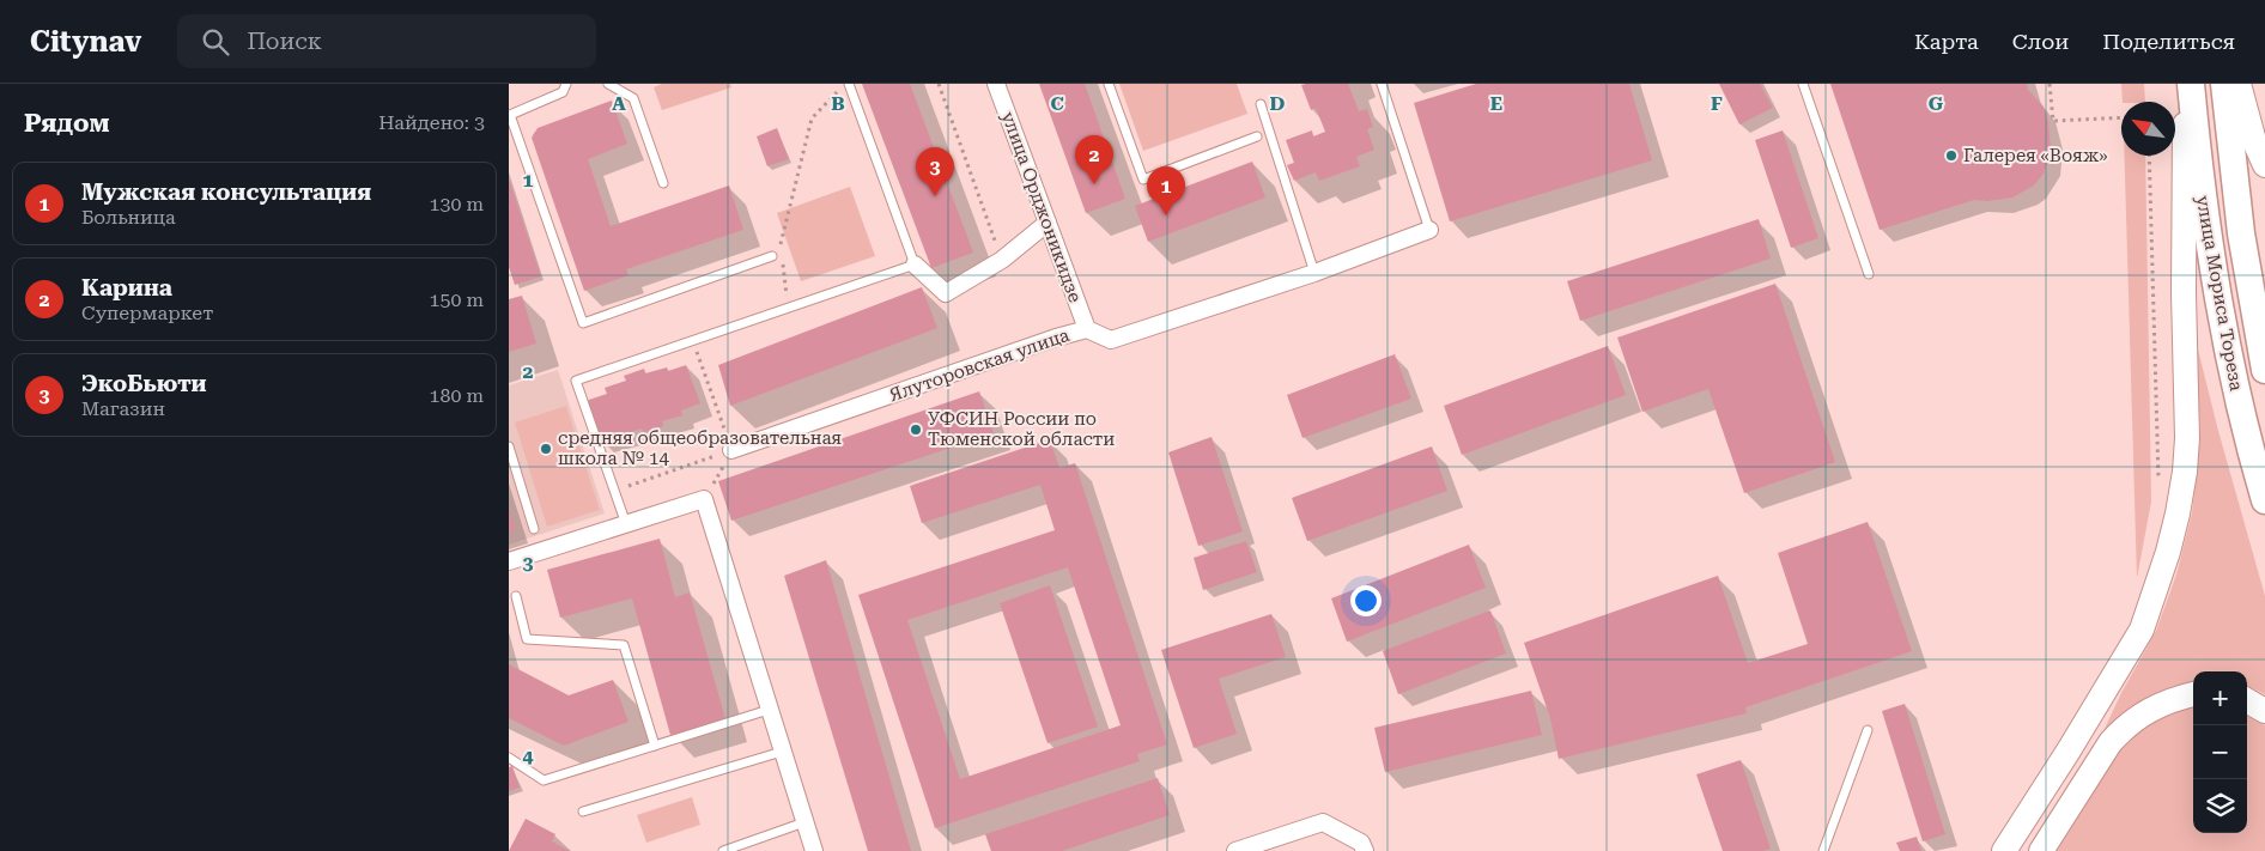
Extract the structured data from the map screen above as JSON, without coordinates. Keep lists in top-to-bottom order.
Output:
{
  "streets": {
    "main road": ["улица Мориса Тореза"],
    "street": ["улица Орджоникидзе", "Ялуторовская улица"]
  },
  "crossings": [
    ["улица Орджоникидзе", "Ялуторовская улица"]
  ],
  "places": ["Галерея «Вояж»", "УФСИН России по Тюменской области", "средняя общеобразовательная школа № 14"],
  "north": "top left",
  "page": {
    "header": "Citynav",
    "search": "Поиск",
    "nav": ["Карта", "Слои", "Поделиться"],
    "heading": ["Рядом", "Найдено: 3"],
    "pins": ["2", "3", "1"],
    "list": [
      {
        "mark": "1",
        "name": "Мужская консультация",
        "note": "Больница",
        "value": "130 m"
      },
      {
        "mark": "2",
        "name": "Карина",
        "note": "Супермаркет",
        "value": "150 m"
      },
      {
        "mark": "3",
        "name": "ЭкоБьюти",
        "note": "Магазин",
        "value": "180 m"
      }
    ],
    "map_buttons": ["+", "−"]
  },
  "grid": {
    "columns": [
      "A",
      "B",
      "C",
      "D",
      "E",
      "F",
      "G"
    ],
    "rows": [
      "1",
      "2",
      "3",
      "4"
    ]
  }
}
